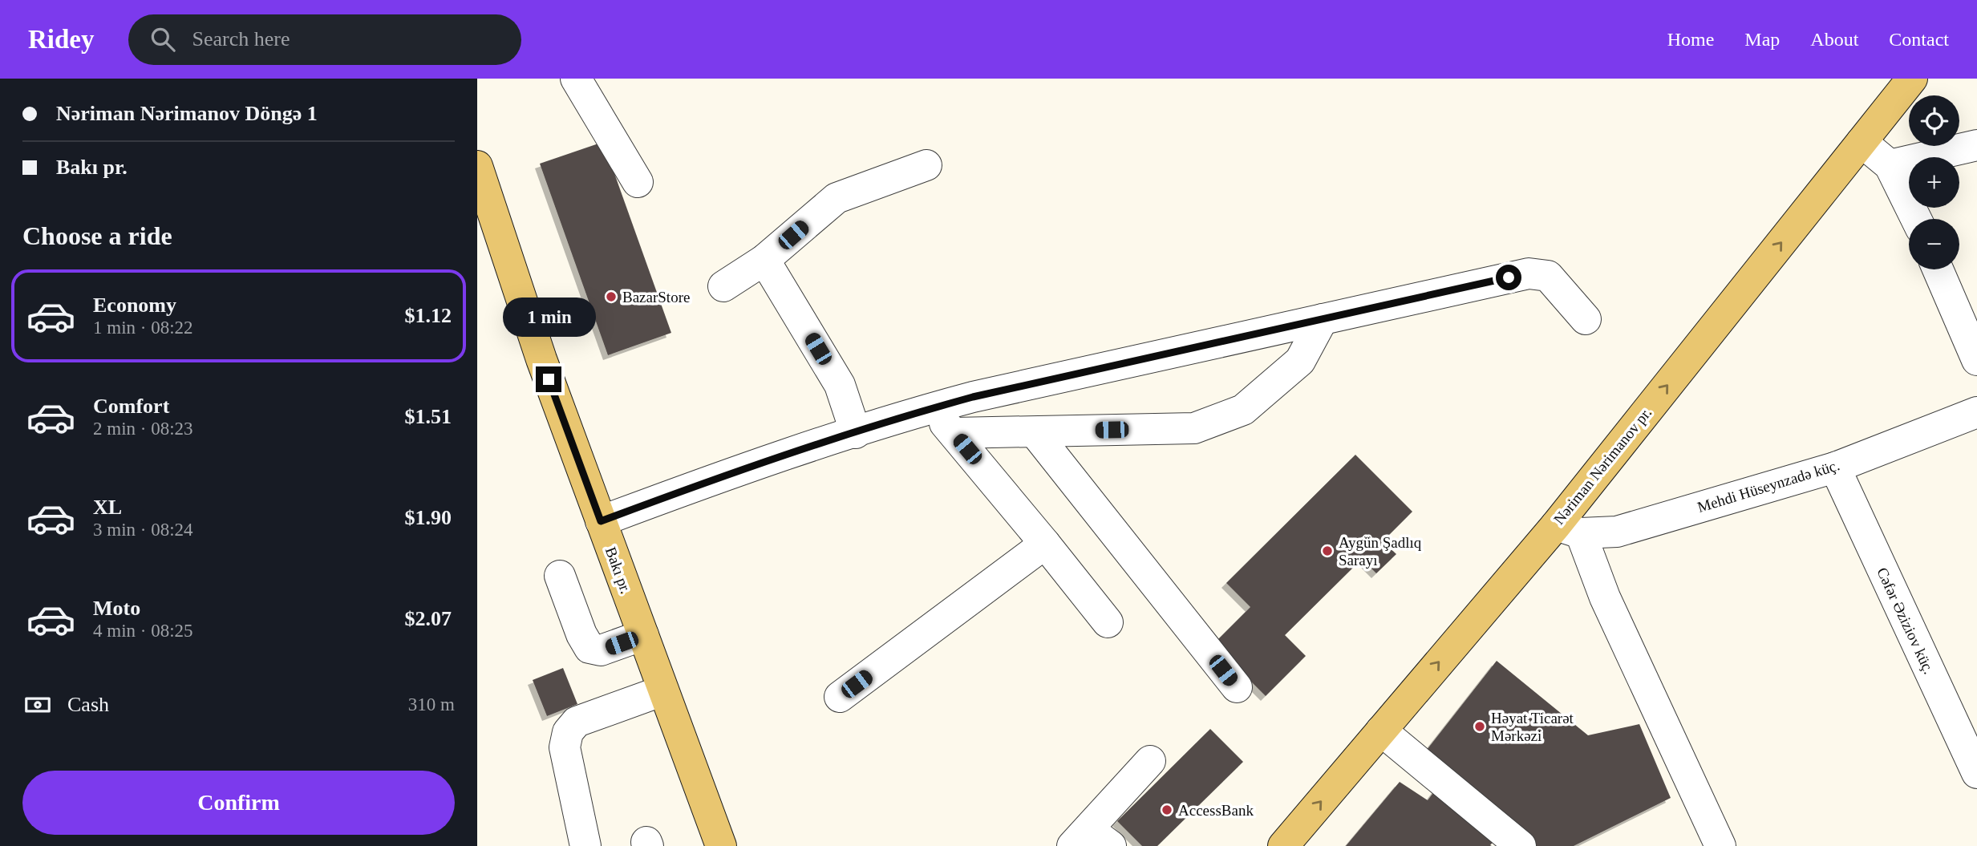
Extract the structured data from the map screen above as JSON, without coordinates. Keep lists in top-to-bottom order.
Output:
{
  "streets": {
    "main road": ["Nəriman Nərimanov pr.", "Bakı pr."],
    "street": ["Mehdi Hüseynzadə küç.", "Cəfər Əziziov küç."]
  },
  "crossings": [
    ["Nəriman Nərimanov pr.", "Mehdi Hüseynzadə küç."],
    ["Mehdi Hüseynzadə küç.", "Cəfər Əziziov küç."]
  ],
  "one_way": ["Nəriman Nərimanov pr."],
  "places": [
    "BazarStore",
    "Aygün Şadlıq Sarayı",
    "Həyat Ticarət Mərkəzi",
    "AccessBank"
  ],
  "page": {
    "header": "Ridey",
    "search": "Search here",
    "nav": [
      "Home",
      "Map",
      "About",
      "Contact"
    ],
    "banner": ["Nəriman Nərimanov Döngə 1", "Bakı pr."],
    "map_buttons": ["+", "−"],
    "heading": "Choose a ride",
    "list": [
      {
        "name": "Economy",
        "note": "1 min · 08:22",
        "value": "$1.12"
      },
      {
        "name": "Comfort",
        "note": "2 min · 08:23",
        "value": "$1.51"
      },
      {
        "name": "XL",
        "note": "3 min · 08:24",
        "value": "$1.90"
      },
      {
        "name": "Moto",
        "note": "4 min · 08:25",
        "value": "$2.07"
      }
    ],
    "bubble": "1 min",
    "pay": ["Cash", "310 m"],
    "buttons": "Confirm"
  }
}
